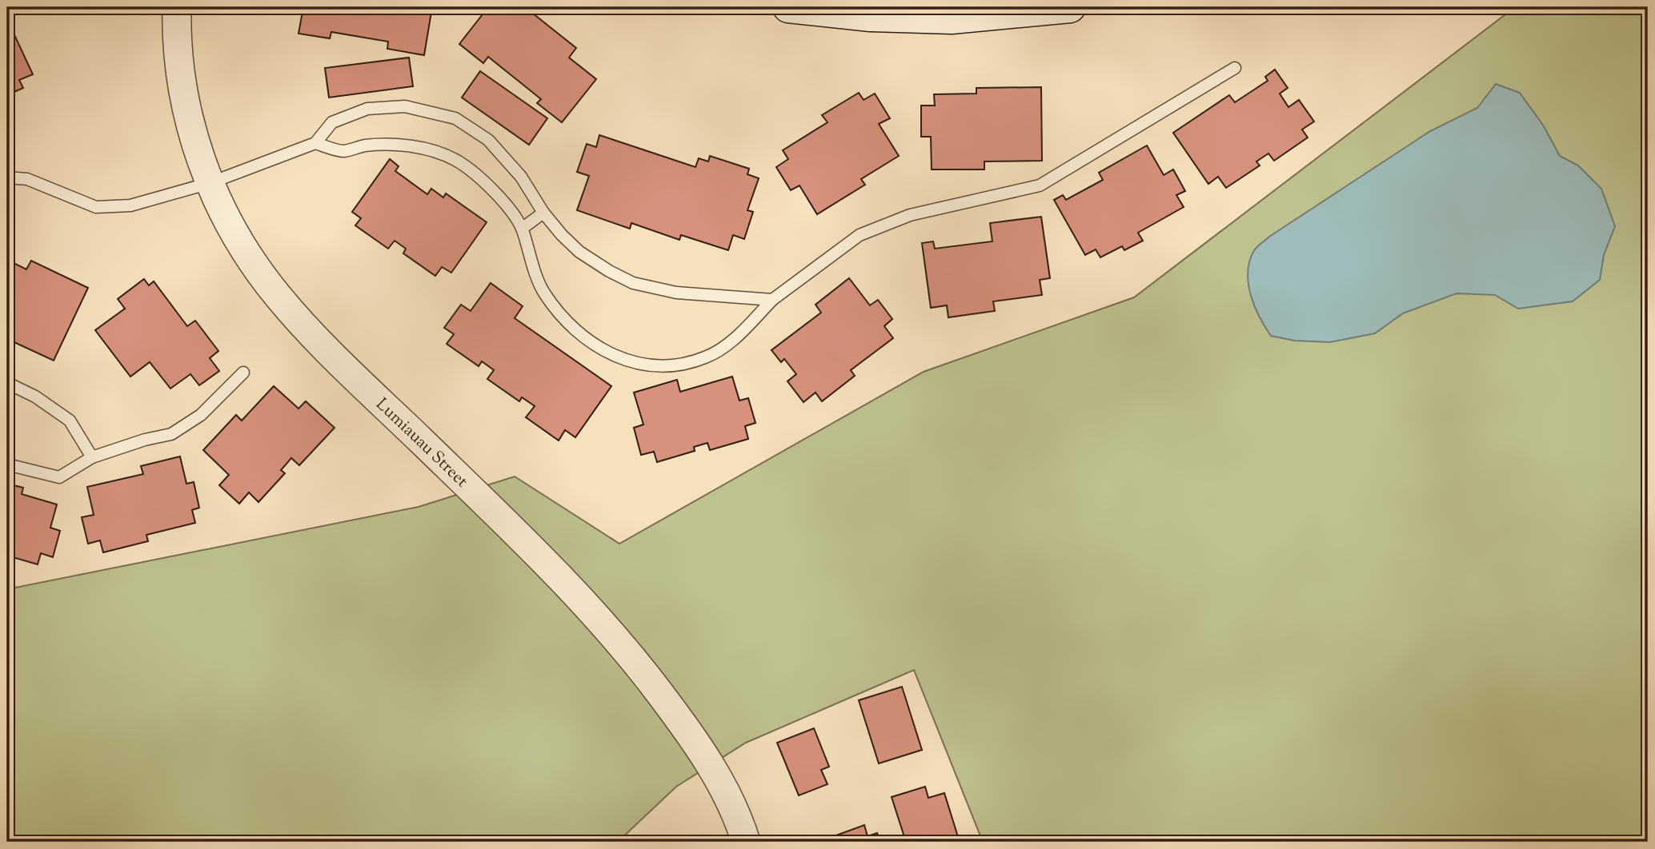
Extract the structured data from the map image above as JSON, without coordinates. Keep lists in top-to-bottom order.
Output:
{
  "streets": {
    "street": ["Lumiauau Street"]
  }
}
